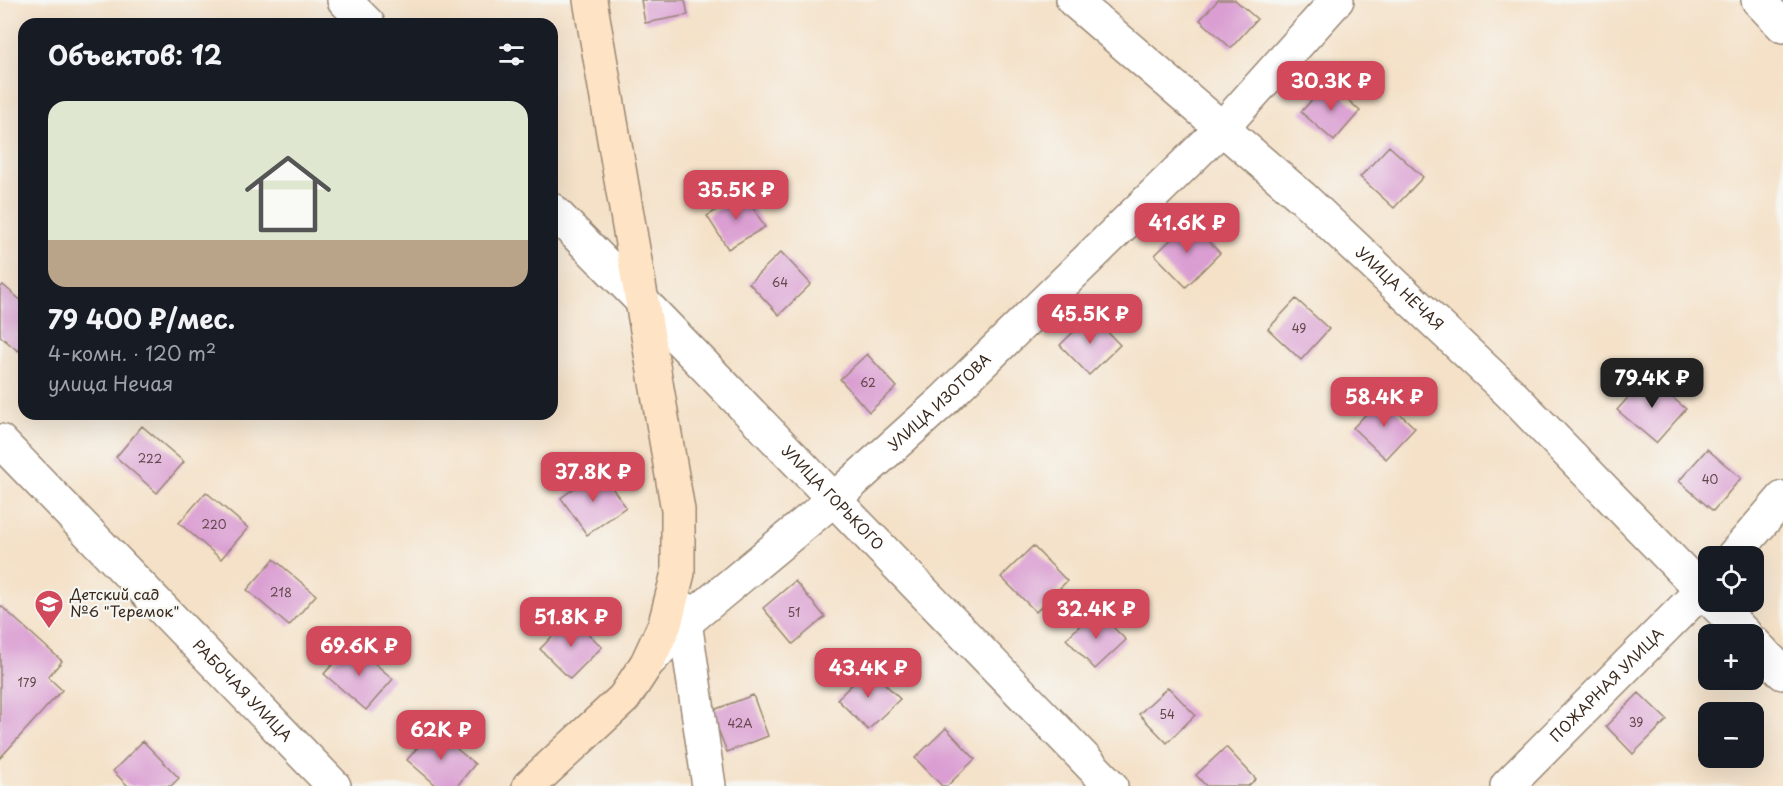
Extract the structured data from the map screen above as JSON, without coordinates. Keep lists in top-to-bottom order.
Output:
{
  "streets": {
    "main road": ["УЛИЦА ИЗОТОВА"],
    "street": [
      "УЛИЦА НЕЧАЯ",
      "УЛИЦА ГОРЬКОГО",
      "ПОЖАРНАЯ УЛИЦА",
      "РАБОЧАЯ УЛИЦА"
    ]
  },
  "crossings": [
    ["УЛИЦА НЕЧАЯ", "УЛИЦА ИЗОТОВА"],
    ["УЛИЦА ИЗОТОВА", "УЛИЦА ГОРЬКОГО"]
  ],
  "places": {
    "school or university": ["Детский сад №6 \"Теремок\""]
  },
  "house_numbers": [
    "64",
    "49",
    "62",
    "222",
    "40",
    "220",
    "218",
    "51",
    "179",
    "54",
    "39",
    "42А"
  ],
  "page": {
    "heading": "Объектов: 12",
    "price": [
      "30.3K ₽",
      "35.5K ₽",
      "41.6K ₽",
      "45.5K ₽",
      "79.4K ₽",
      "58.4K ₽",
      "37.8K ₽",
      "32.4K ₽",
      "51.8K ₽",
      "69.6K ₽",
      "43.4K ₽",
      "62K ₽"
    ],
    "list": [
      {
        "name": "79 400 ₽/мес.",
        "note": "4-комн. · 120 m² · улица Нечая"
      }
    ],
    "map_buttons": ["+", "−"]
  }
}
